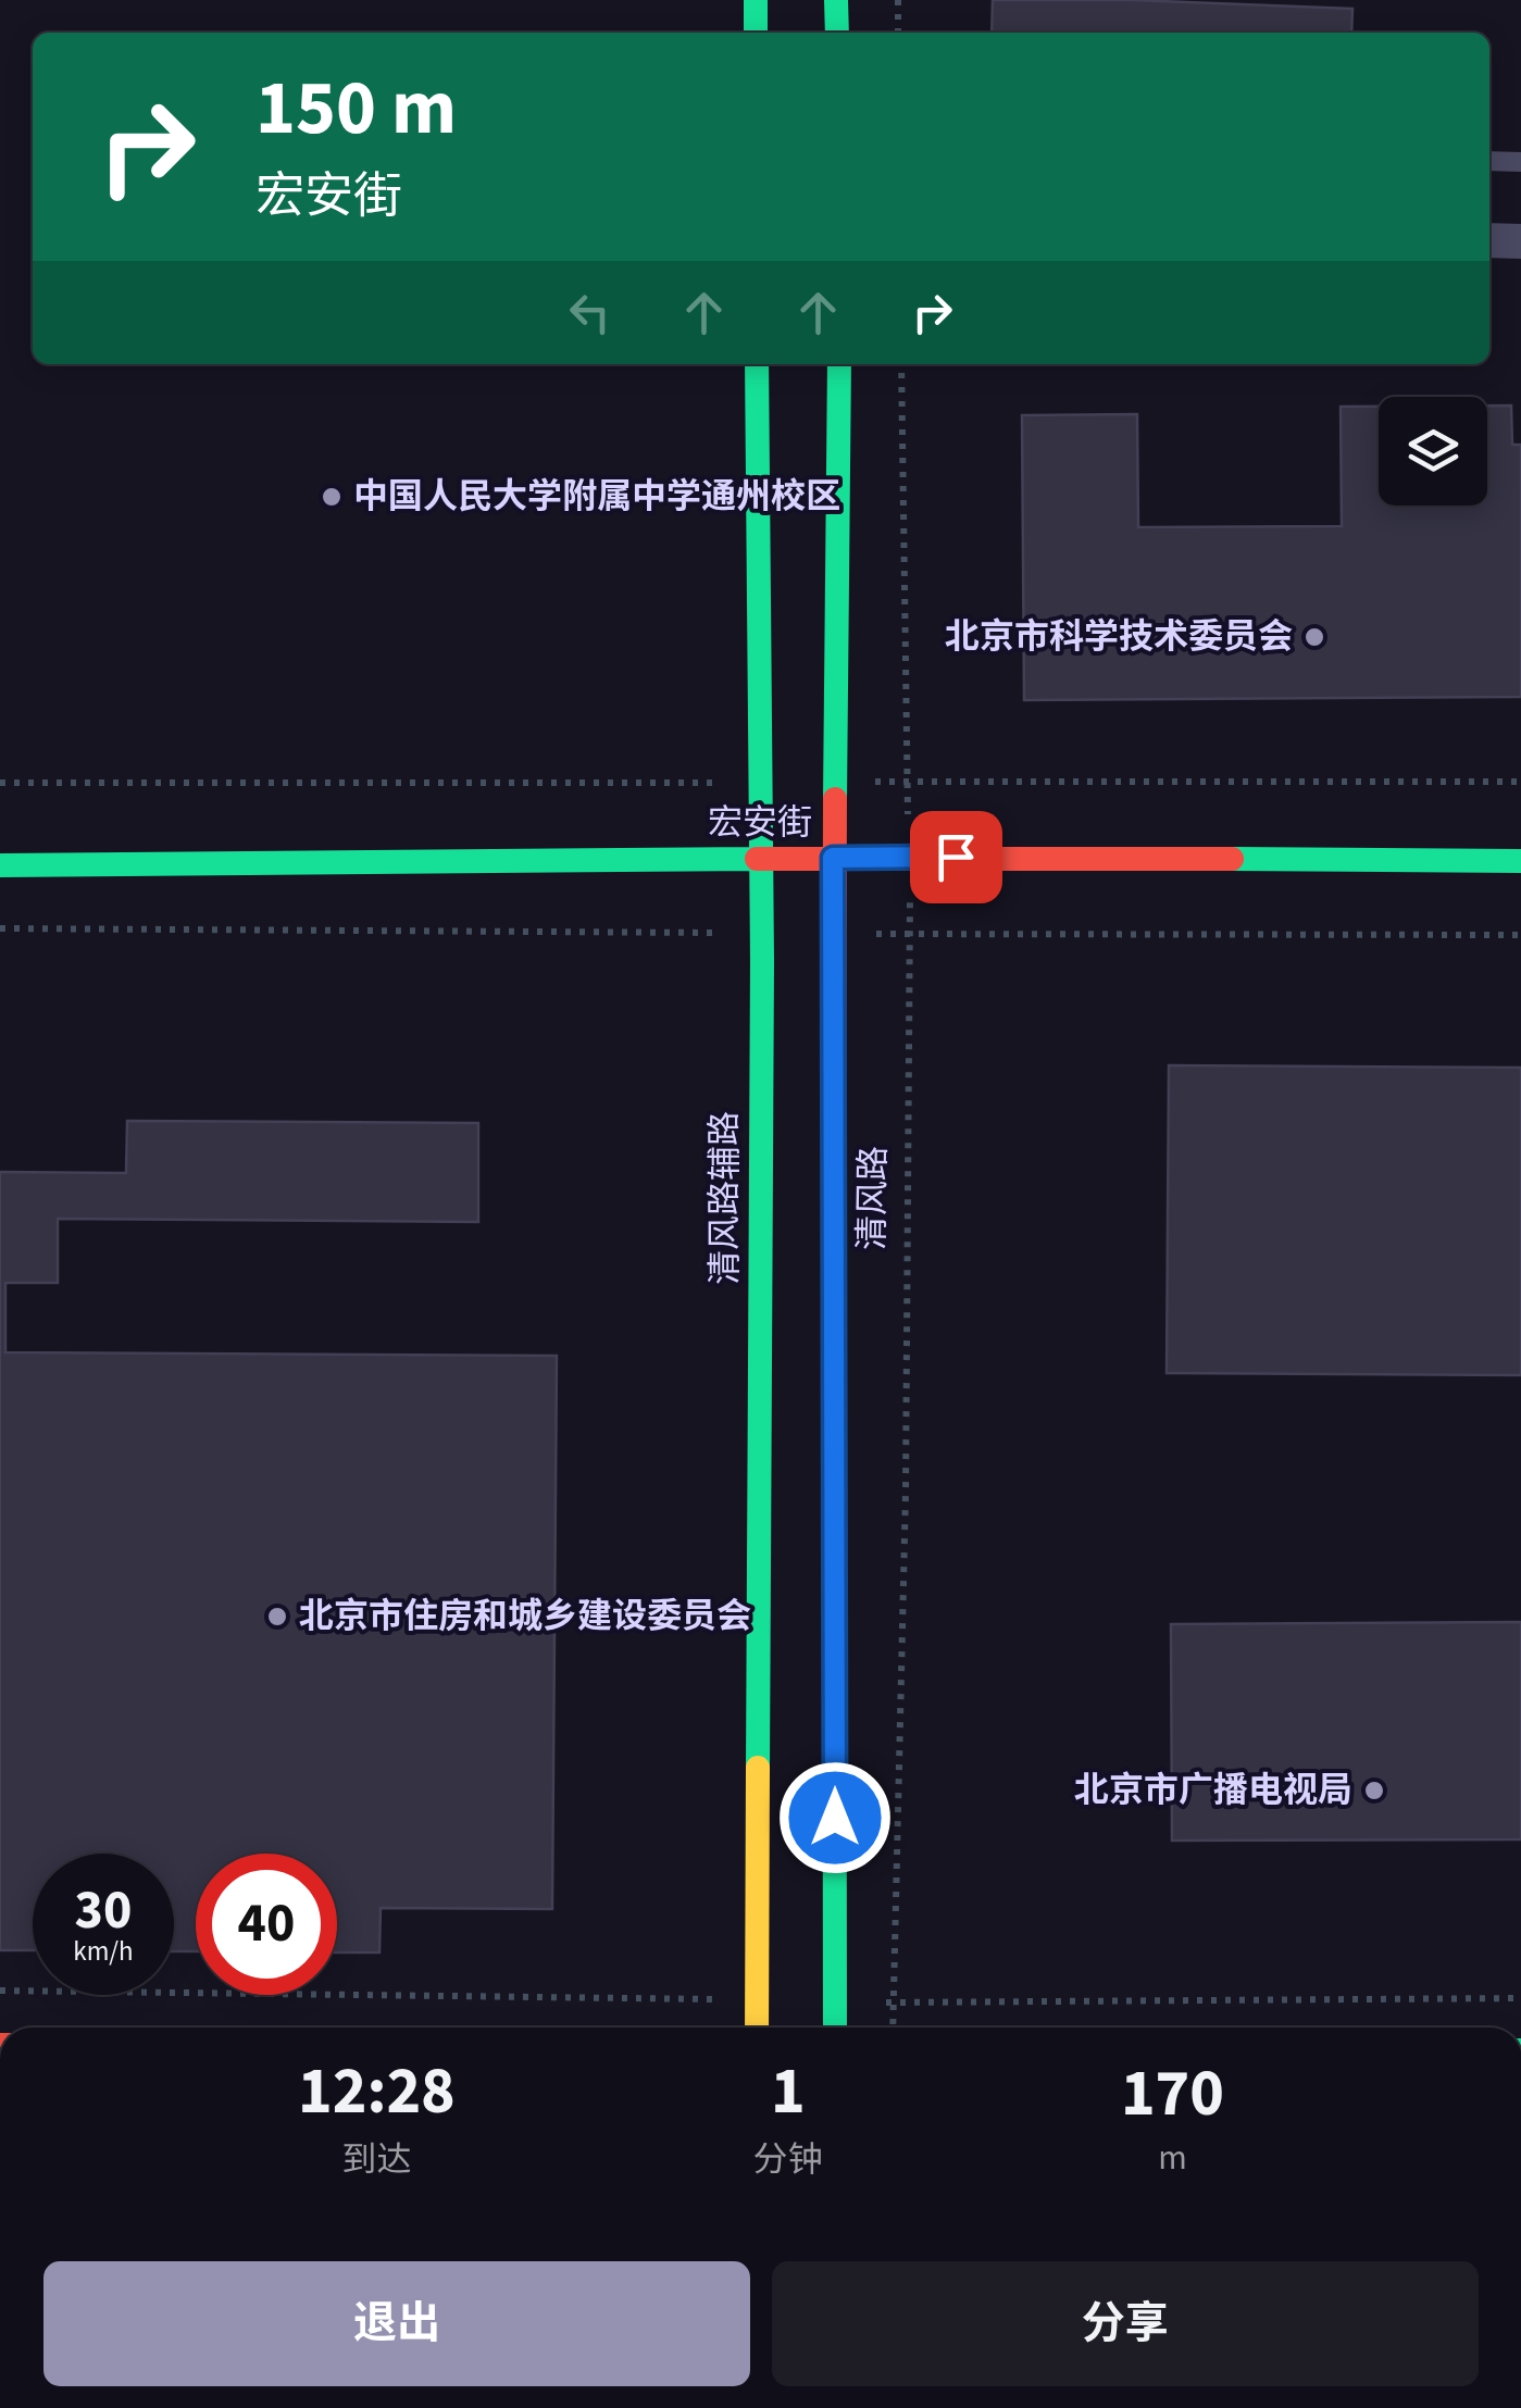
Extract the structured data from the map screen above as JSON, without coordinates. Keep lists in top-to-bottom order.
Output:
{
  "streets": {
    "street": ["宏安街", "清风路辅路", "清风路"]
  },
  "crossings": [
    ["宏安街", "清风路辅路"],
    ["宏安街", "清风路"]
  ],
  "places": [
    "中国人民大学附属中学通州校区",
    "北京市科学技术委员会",
    "北京市住房和城乡建设委员会",
    "北京市广播电视局"
  ],
  "page": {
    "turn": ["150 m", "宏安街"],
    "speed": "30 km/h",
    "limit": "40",
    "eta": [
      "12:28",
      "到达",
      "1",
      "分钟",
      "170",
      "m"
    ],
    "buttons": ["退出", "分享"]
  }
}
